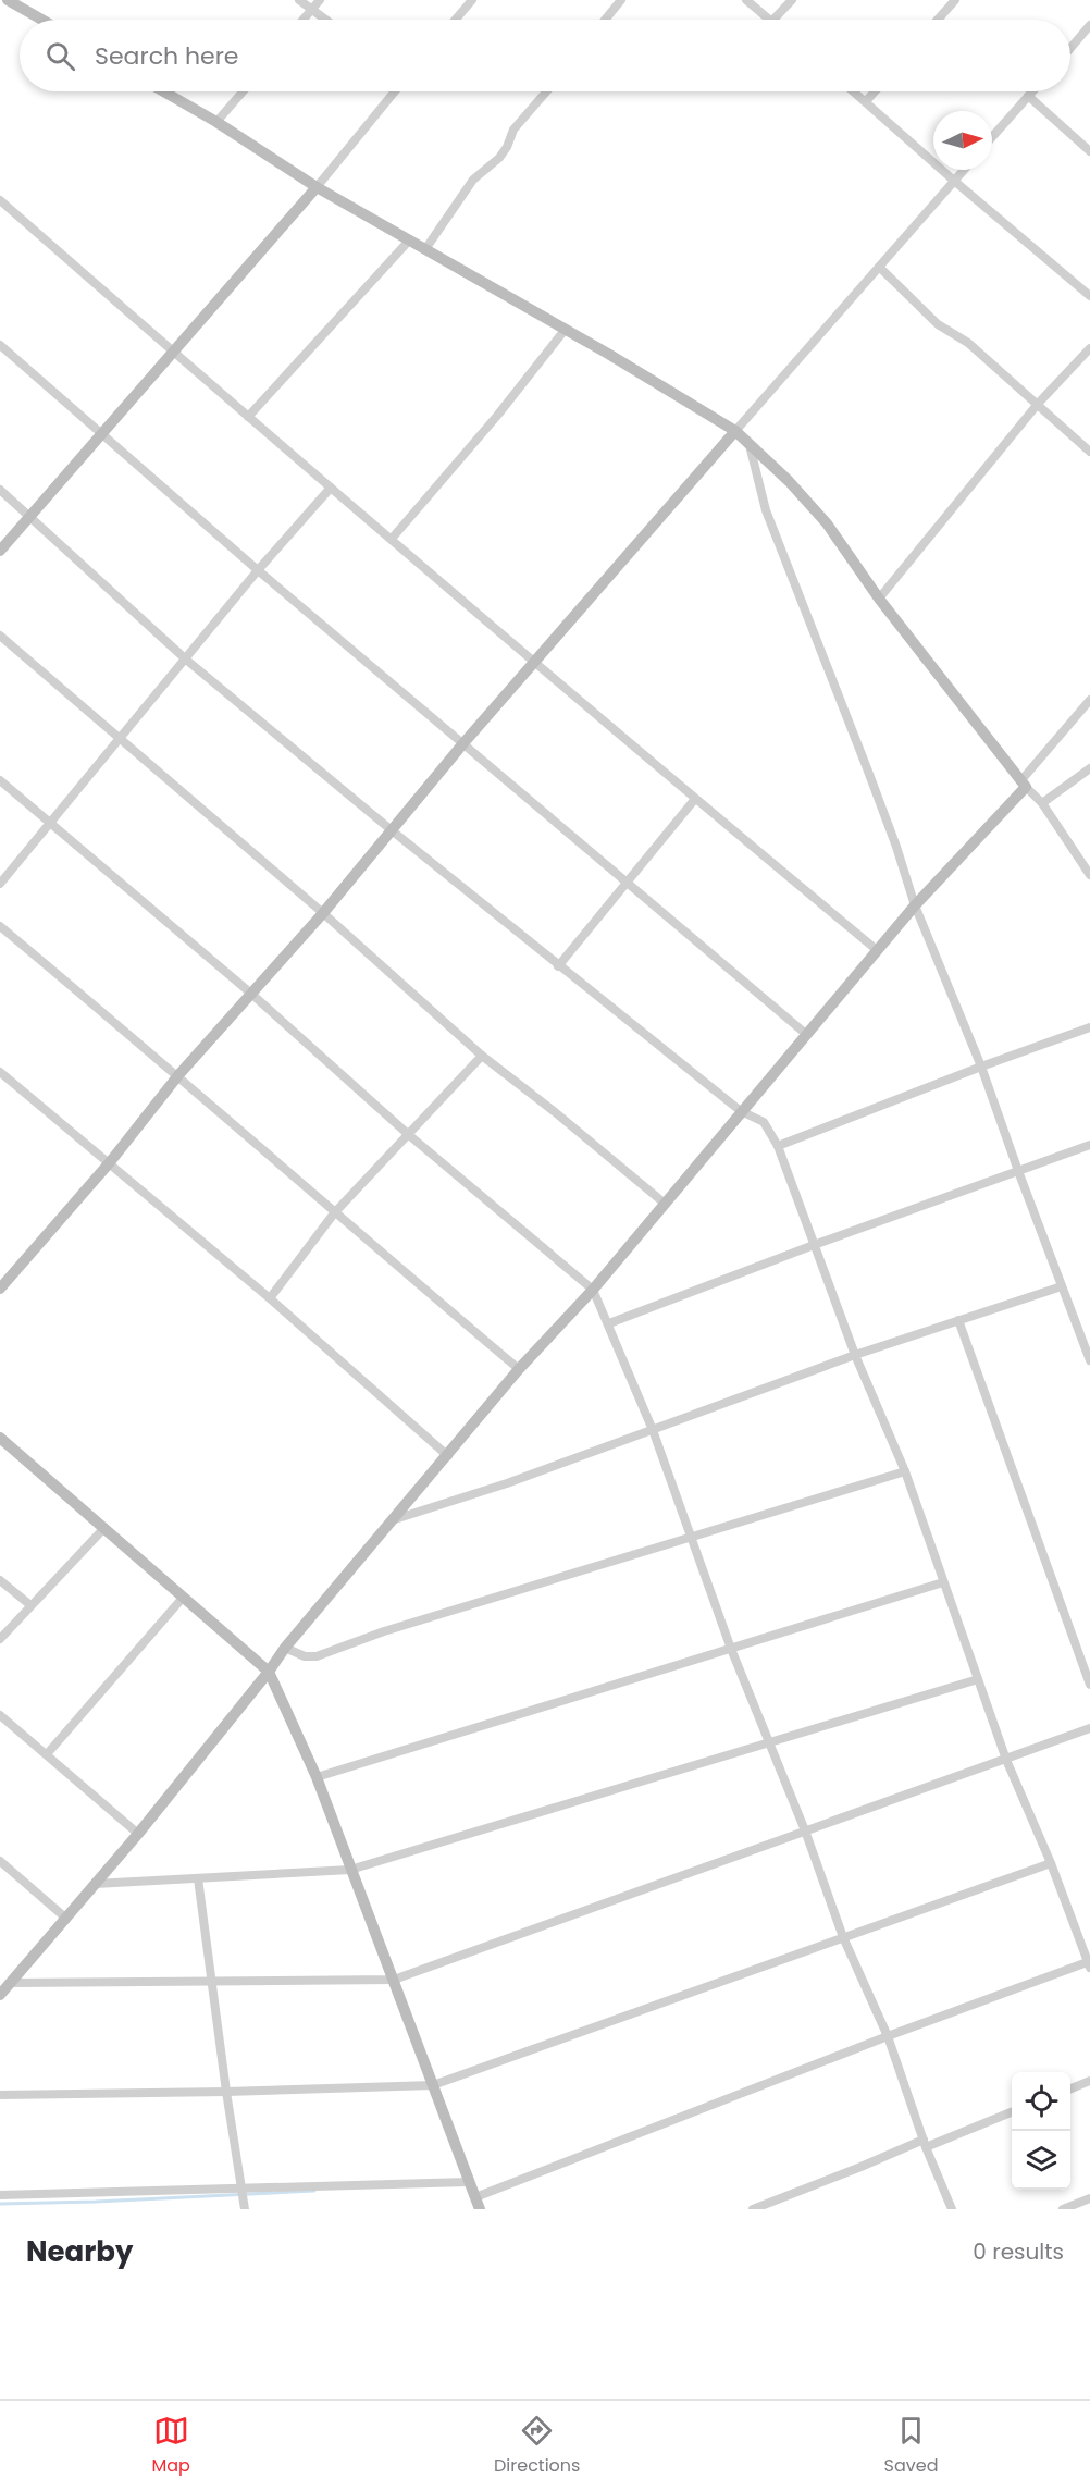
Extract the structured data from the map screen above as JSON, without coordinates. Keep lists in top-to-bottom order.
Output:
{
  "north": "right",
  "page": {
    "search": "Search here",
    "heading": ["Nearby", "0 results"],
    "nav": ["Map", "Directions", "Saved"]
  }
}
